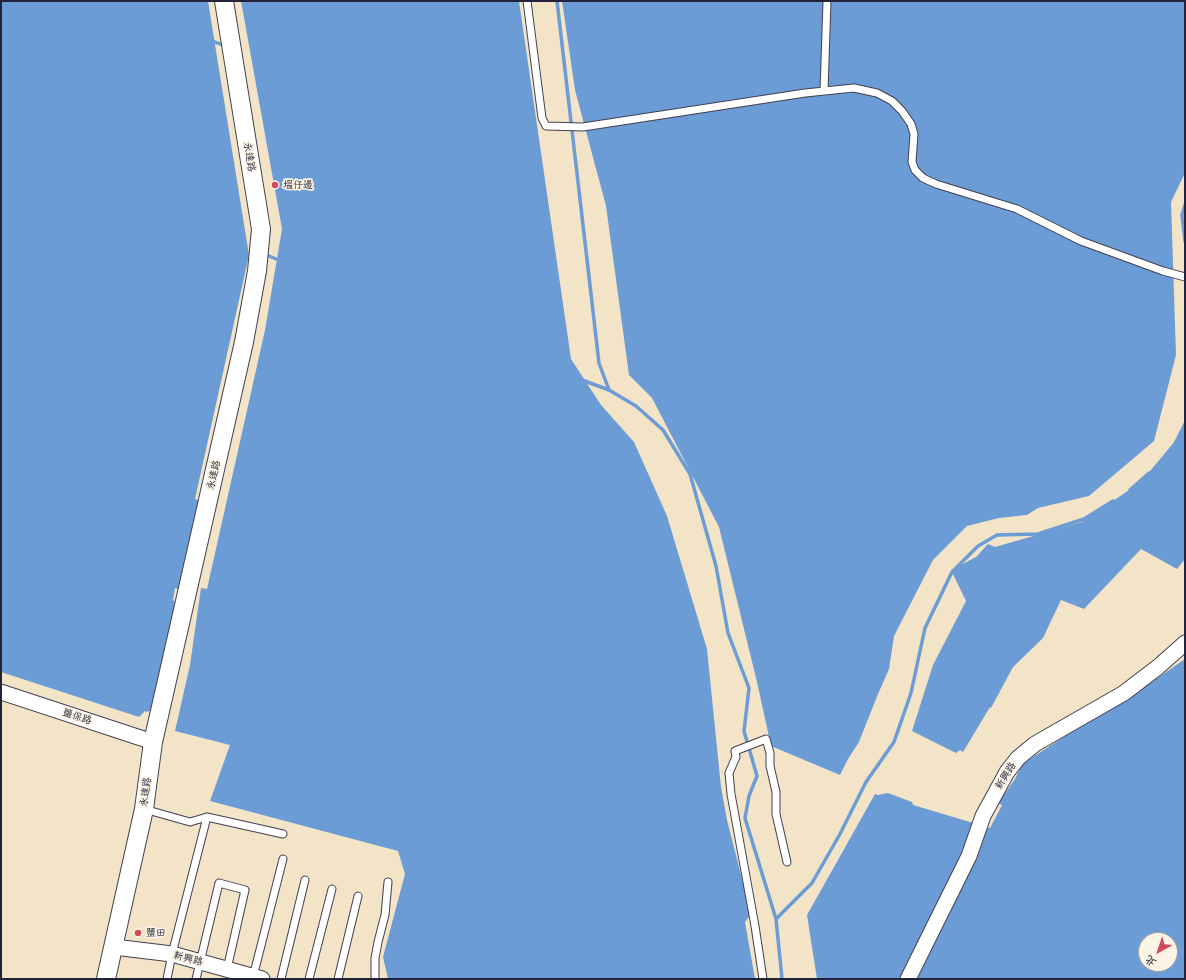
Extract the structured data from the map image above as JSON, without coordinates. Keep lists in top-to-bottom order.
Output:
{
  "streets": {
    "street": ["永達路", "鹽保路", "新興路"]
  },
  "crossings": [
    ["永達路", "鹽保路"],
    ["永達路", "新興路"]
  ],
  "places": ["塭仔邊", "鹽田"],
  "north": "bottom left"
}
